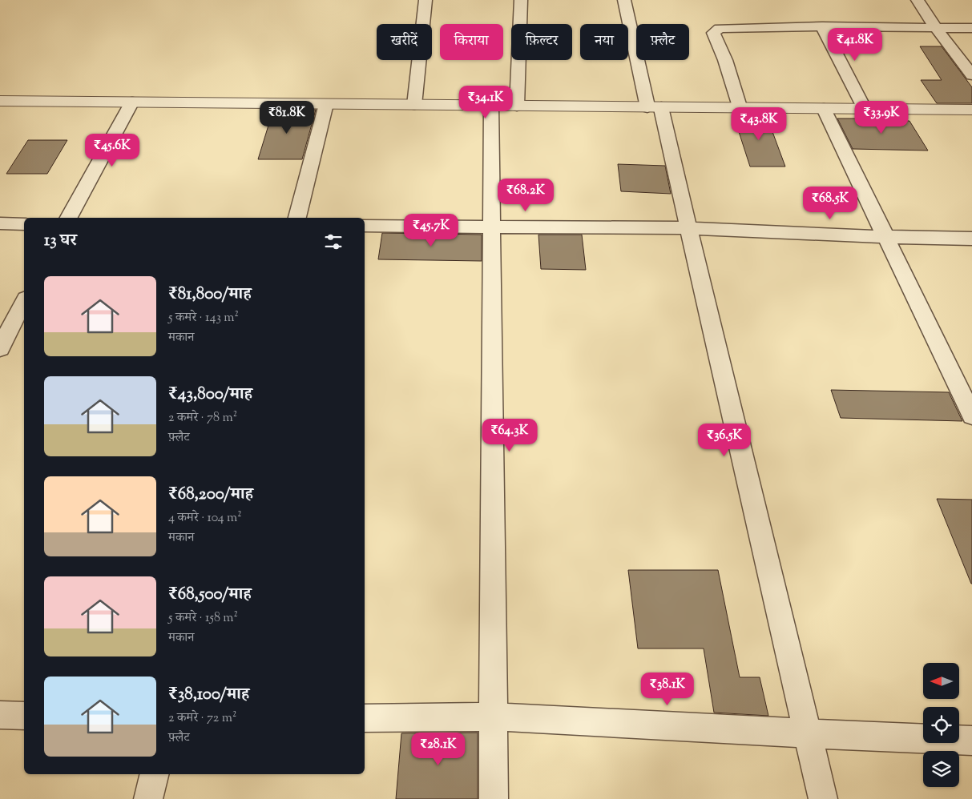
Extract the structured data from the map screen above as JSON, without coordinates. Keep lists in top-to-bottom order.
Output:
{
  "north": "left",
  "page": {
    "chip": [
      "खरीदें",
      "किराया",
      "फ़िल्टर",
      "नया",
      "फ़्लैट"
    ],
    "price": [
      "₹41.8K",
      "₹34.1K",
      "₹81.8K",
      "₹33.9K",
      "₹43.8K",
      "₹45.6K",
      "₹68.2K",
      "₹68.5K",
      "₹45.7K",
      "₹64.3K",
      "₹36.5K",
      "₹38.1K",
      "₹28.1K"
    ],
    "heading": "13 घर",
    "list": [
      {
        "name": "₹81,800/माह",
        "note": "5 कमरे · 143 m² · मकान"
      },
      {
        "name": "₹43,800/माह",
        "note": "2 कमरे · 78 m² · फ़्लैट"
      },
      {
        "name": "₹68,200/माह",
        "note": "4 कमरे · 104 m² · मकान"
      },
      {
        "name": "₹68,500/माह",
        "note": "5 कमरे · 158 m² · मकान"
      },
      {
        "name": "₹38,100/माह",
        "note": "2 कमरे · 72 m² · फ़्लैट"
      }
    ]
  }
}
